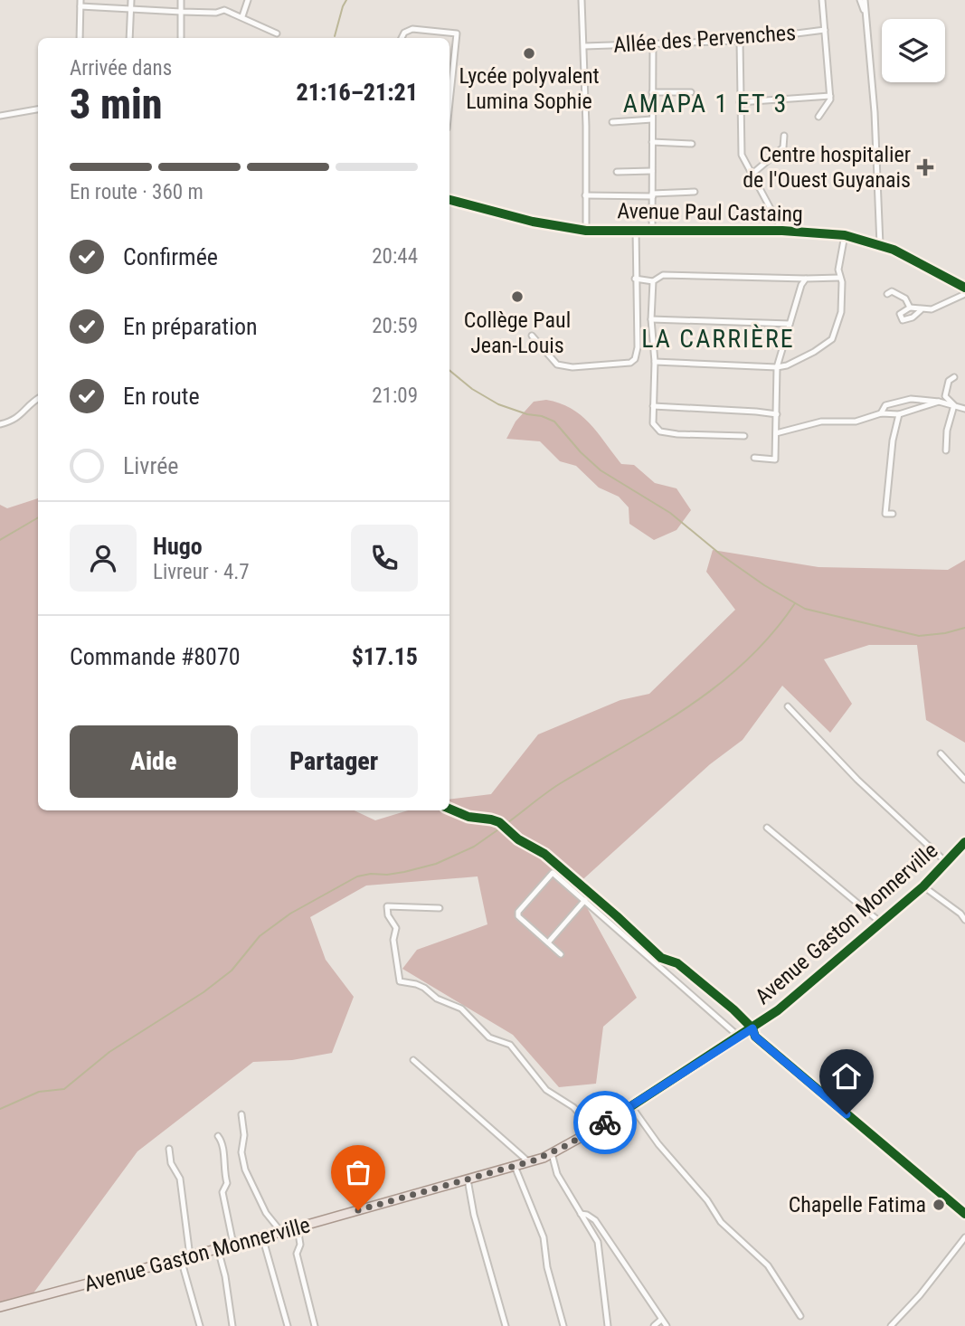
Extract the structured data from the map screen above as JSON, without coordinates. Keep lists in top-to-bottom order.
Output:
{
  "streets": {
    "main road": ["Avenue Gaston Monnerville"],
    "street": ["Allée des Pervenches", "Avenue Paul Castaing"]
  },
  "districts": ["AMAPA 1 ET 3", "LA CARRIÈRE"],
  "places": {
    "other": ["Lycée polyvalent Lumina Sophie", "Collège Paul Jean-Louis", "Chapelle Fatima"],
    "health": ["Centre hospitalier de l'Ouest Guyanais"]
  },
  "page": {
    "heading": ["3 min", "Arrivée dans", "21:16–21:21"],
    "panel": [
      "Hugo",
      "Livreur · 4.7",
      "Commande #8070",
      "$17.15"
    ],
    "bar": "En route · 360 m",
    "list": [
      ["Confirmée", "20:44"],
      ["En préparation", "20:59"],
      ["En route", "21:09"],
      "Livrée"
    ],
    "buttons": ["Aide", "Partager"]
  }
}
